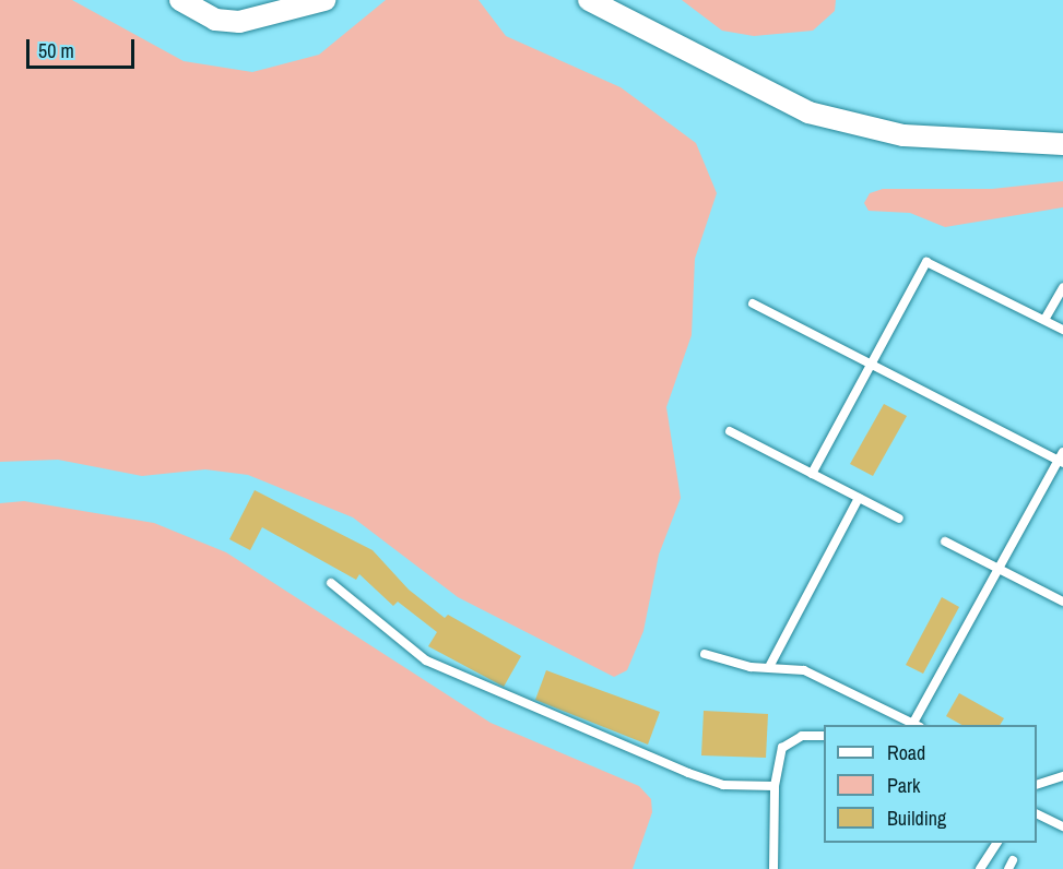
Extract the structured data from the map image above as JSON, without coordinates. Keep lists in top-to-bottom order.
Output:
{
  "legend": ["Road", "Park", "Building"],
  "scale_bar": "50 m"
}
